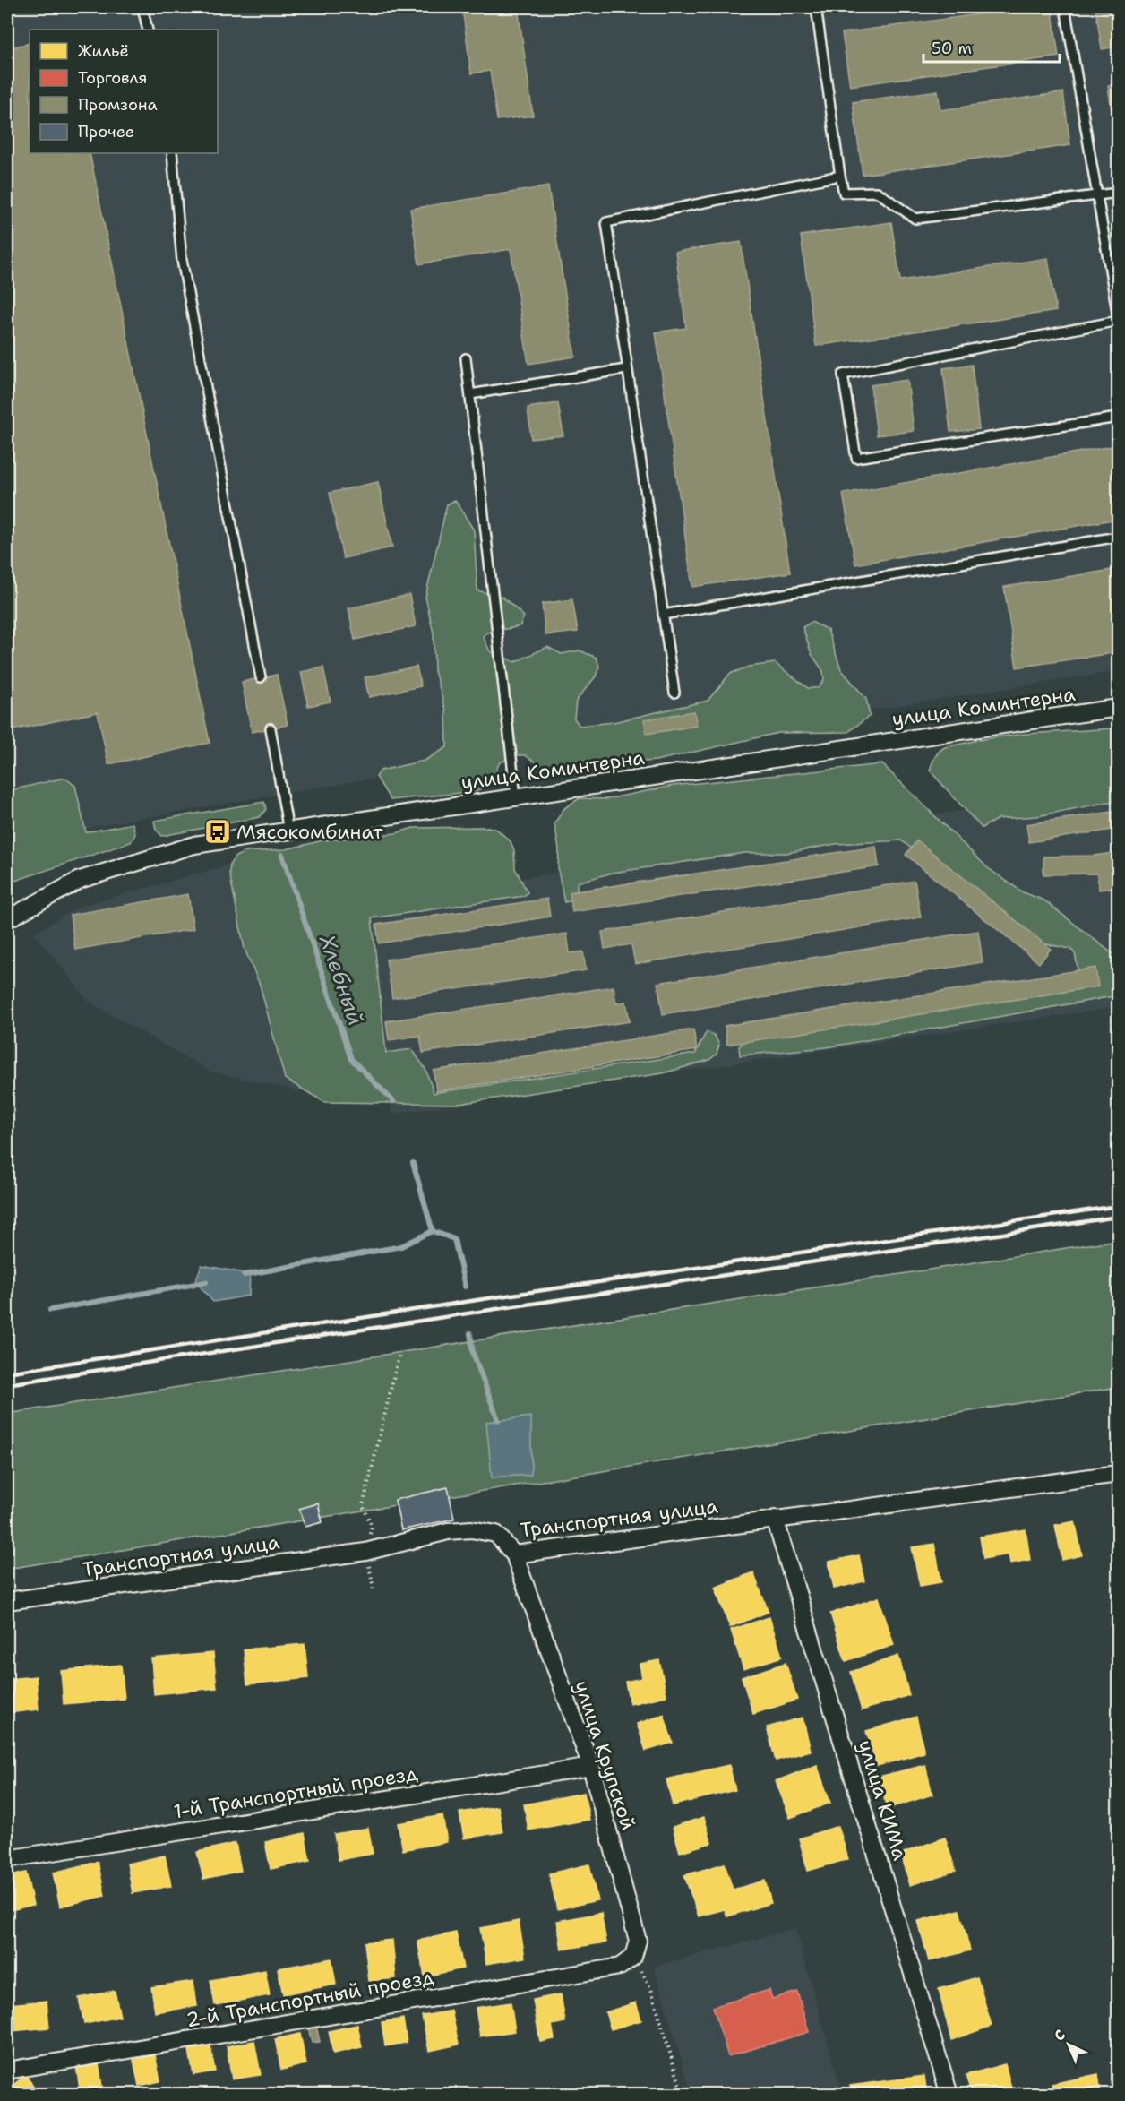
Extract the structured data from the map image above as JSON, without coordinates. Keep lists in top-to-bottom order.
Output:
{
  "streets": {
    "street": [
      "улица Коминтерна",
      "Транспортная улица",
      "улица Крупской",
      "1-й Транспортный проезд",
      "улица КИМа",
      "2-й Транспортный проезд"
    ]
  },
  "crossings": [
    ["Транспортная улица", "улица Крупской"],
    ["Транспортная улица", "улица КИМа"],
    ["улица Крупской", "1-й Транспортный проезд"],
    ["улица Крупской", "2-й Транспортный проезд"]
  ],
  "water": ["Хлебный"],
  "places": {
    "bus stop": ["Мясокомбинат"]
  },
  "legend": [
    "Жильё",
    "Торговля",
    "Промзона",
    "Прочее"
  ],
  "scale_bar": "50 m",
  "north": "top left"
}
